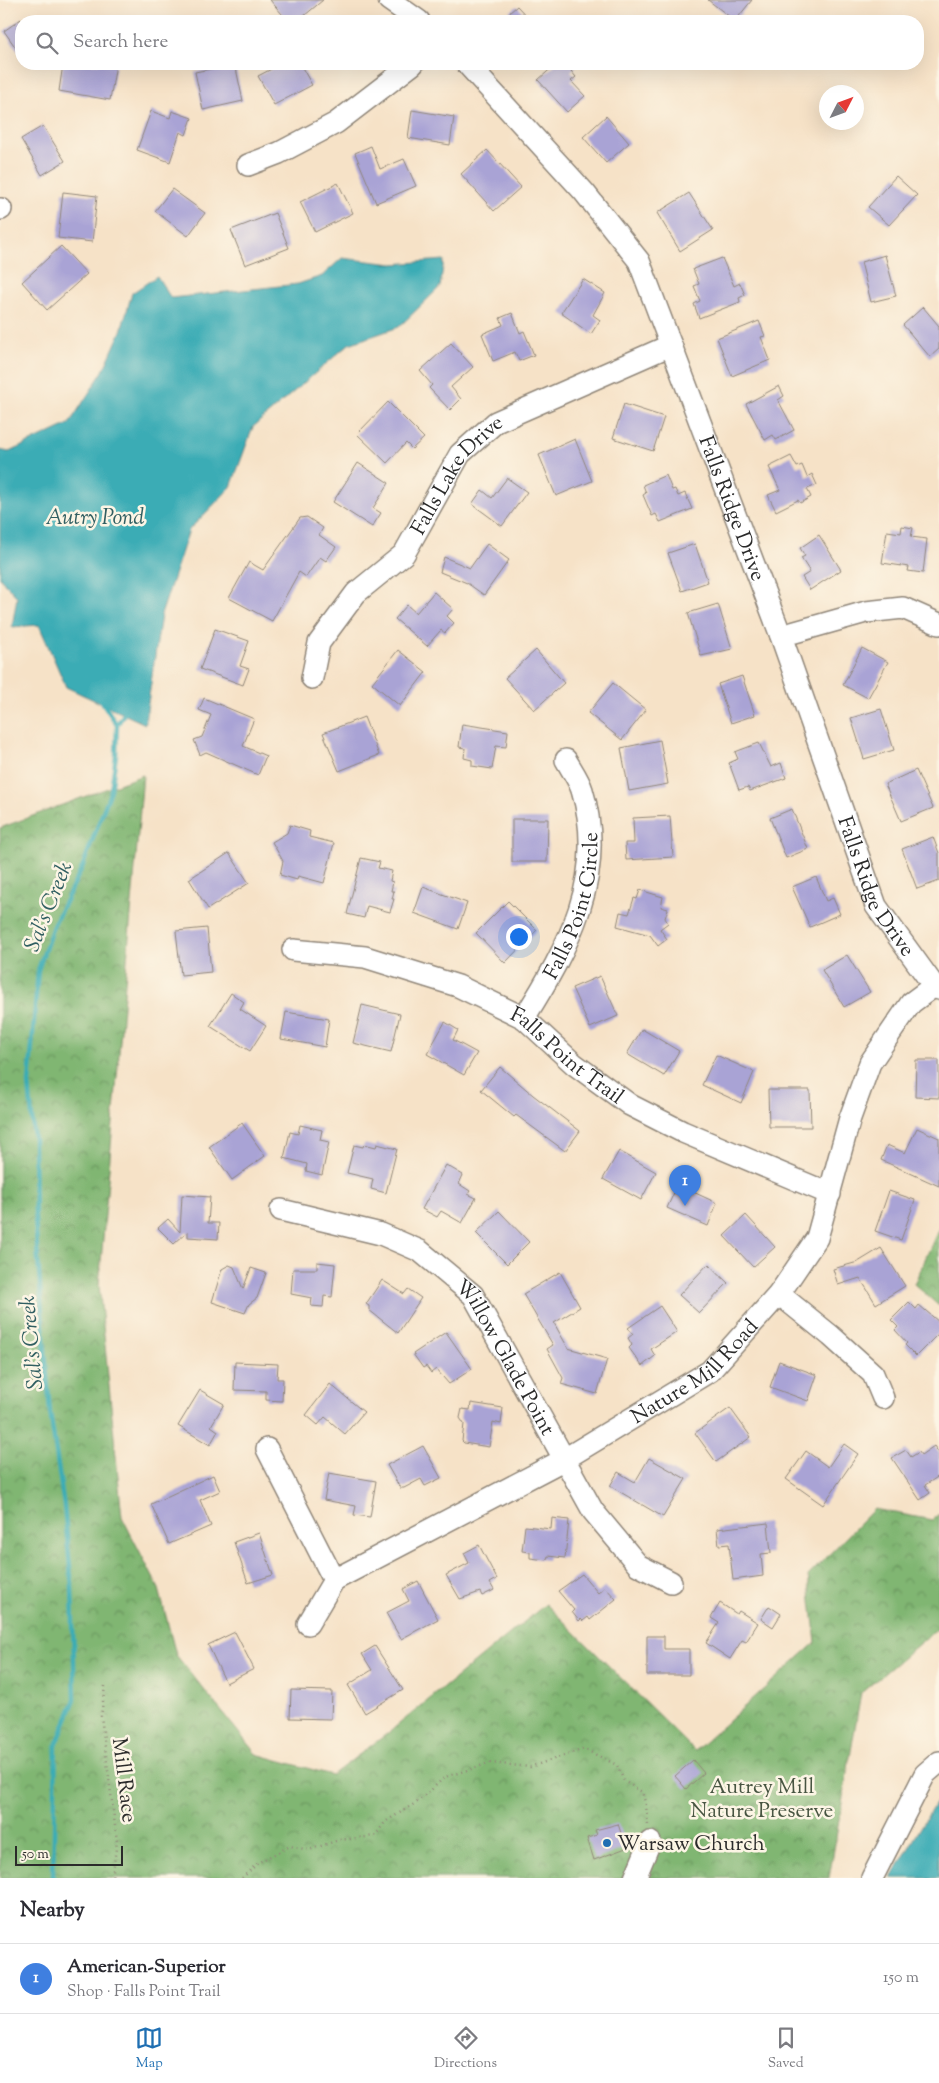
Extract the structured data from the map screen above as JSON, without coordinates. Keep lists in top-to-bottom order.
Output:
{
  "streets": {
    "street": [
      "Falls Lake Drive",
      "Falls Ridge Drive",
      "Falls Point Circle",
      "Falls Point Trail",
      "Willow Glade Point",
      "Nature Mill Road"
    ],
    "path": ["Mill Race"]
  },
  "crossings": [
    ["Falls Lake Drive", "Falls Ridge Drive"],
    ["Falls Ridge Drive", "Nature Mill Road"],
    ["Falls Point Circle", "Falls Point Trail"],
    ["Falls Point Trail", "Nature Mill Road"],
    ["Willow Glade Point", "Nature Mill Road"]
  ],
  "water": ["Autry Pond", "Sal's Creek"],
  "parks": ["Autrey Mill Nature Preserve"],
  "places": ["Warsaw Church"],
  "scale_bar": "50 m",
  "north": "top right",
  "page": {
    "search": "Search here",
    "pins": "1",
    "scale": "50 m",
    "heading": "Nearby",
    "list": [
      {
        "mark": "1",
        "name": "American-Superior",
        "note": "Shop · Falls Point Trail",
        "value": "150 m"
      }
    ],
    "nav": ["Map", "Directions", "Saved"]
  }
}
